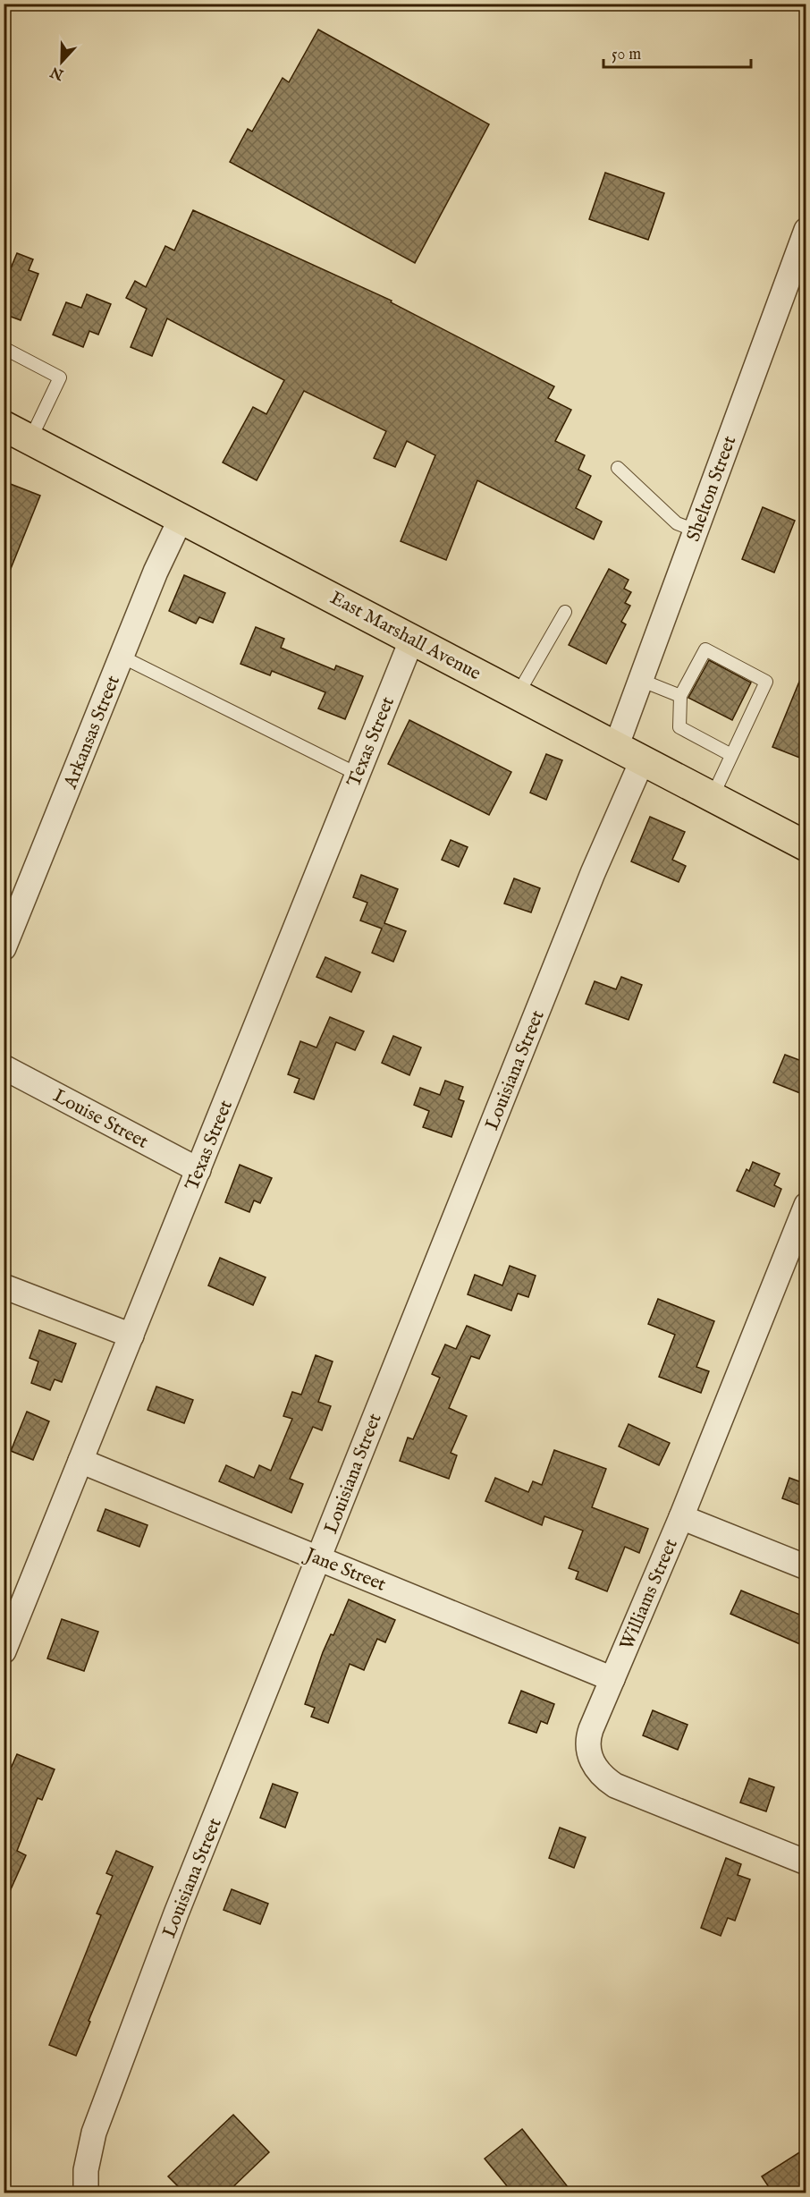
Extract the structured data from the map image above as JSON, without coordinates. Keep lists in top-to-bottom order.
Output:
{
  "streets": {
    "main road": ["East Marshall Avenue"],
    "street": [
      "Shelton Street",
      "Arkansas Street",
      "Texas Street",
      "Louisiana Street",
      "Louise Street",
      "Jane Street",
      "Williams Street"
    ]
  },
  "crossings": [
    ["Shelton Street", "East Marshall Avenue"],
    ["East Marshall Avenue", "Arkansas Street"],
    ["East Marshall Avenue", "Texas Street"],
    ["East Marshall Avenue", "Louisiana Street"],
    ["Texas Street", "Louise Street"],
    ["Texas Street", "Jane Street"],
    ["Louisiana Street", "Jane Street"],
    ["Jane Street", "Williams Street"]
  ],
  "scale_bar": "50 m",
  "north": "bottom"
}
